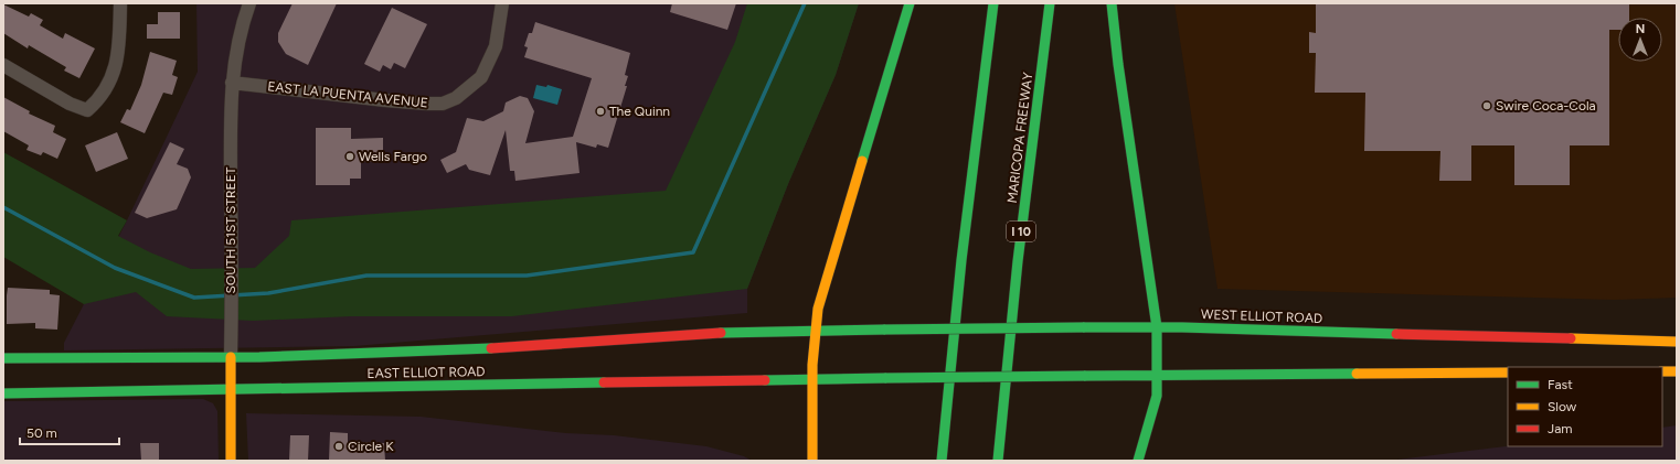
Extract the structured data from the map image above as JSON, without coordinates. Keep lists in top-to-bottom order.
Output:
{
  "streets": {
    "main road": [
      "MARICOPA FREEWAY",
      "SOUTH 51ST STREET",
      "I 10",
      "WEST ELLIOT ROAD",
      "EAST ELLIOT ROAD"
    ],
    "street": ["EAST LA PUENTA AVENUE"]
  },
  "crossings": [
    ["EAST LA PUENTA AVENUE", "SOUTH 51ST STREET"],
    ["SOUTH 51ST STREET", "EAST ELLIOT ROAD"],
    ["WEST ELLIOT ROAD", "EAST ELLIOT ROAD"]
  ],
  "places": [
    "Swire Coca-Cola",
    "The Quinn",
    "Wells Fargo",
    "Circle K"
  ],
  "legend": ["Fast", "Slow", "Jam"],
  "scale_bar": "50 m",
  "north": "top"
}
